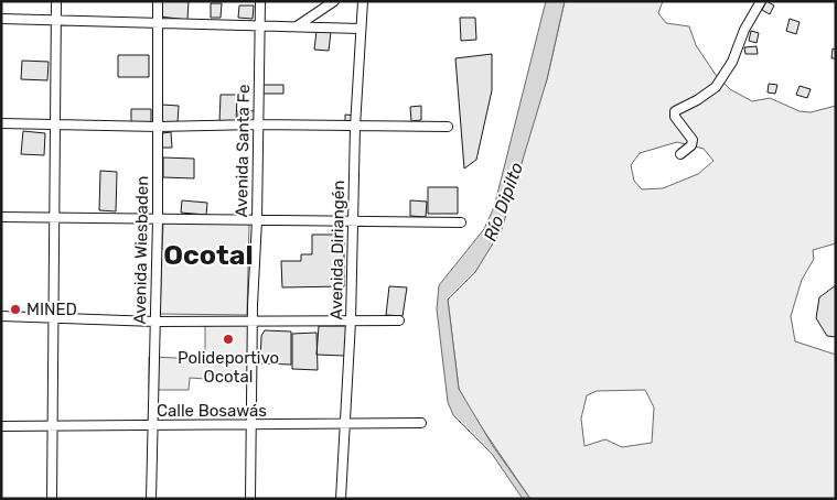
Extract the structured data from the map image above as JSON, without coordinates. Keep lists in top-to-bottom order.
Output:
{
  "streets": {
    "street": [
      "Avenida Santa Fe",
      "Avenida Wiesbaden",
      "Avenida Diriangén",
      "Calle Bosawás"
    ]
  },
  "crossings": [
    ["Avenida Santa Fe", "Calle Bosawás"],
    ["Avenida Wiesbaden", "Calle Bosawás"],
    ["Avenida Diriangén", "Calle Bosawás"]
  ],
  "districts": ["Ocotal"],
  "water": ["Río Dipilto"],
  "places": ["MINED", "Polideportivo Ocotal"]
}
